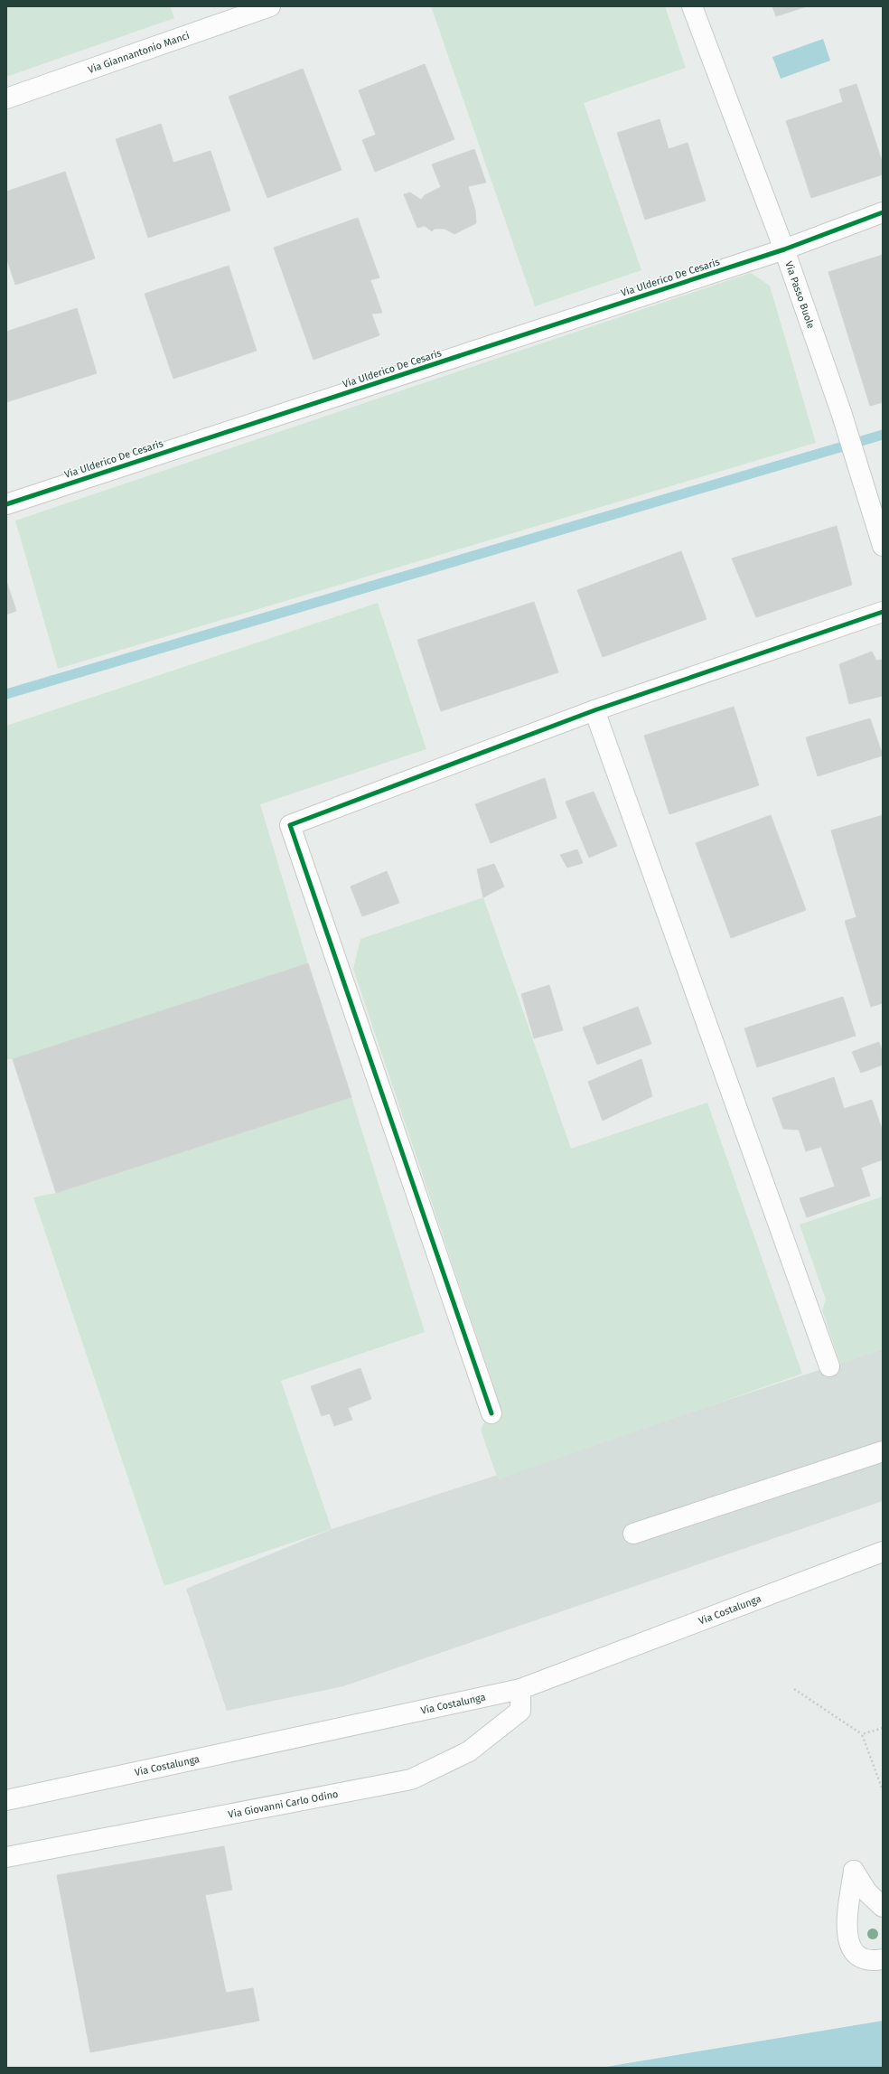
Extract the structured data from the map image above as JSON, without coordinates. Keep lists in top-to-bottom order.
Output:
{
  "streets": {
    "street": [
      "Via Giannantonio Manci",
      "Via Ulderico De Cesaris",
      "Via Passo Buole",
      "Via Costalunga",
      "Via Giovanni Carlo Odino"
    ]
  },
  "crossings": [
    ["Via Ulderico De Cesaris", "Via Passo Buole"],
    ["Via Costalunga", "Via Giovanni Carlo Odino"]
  ]
}
